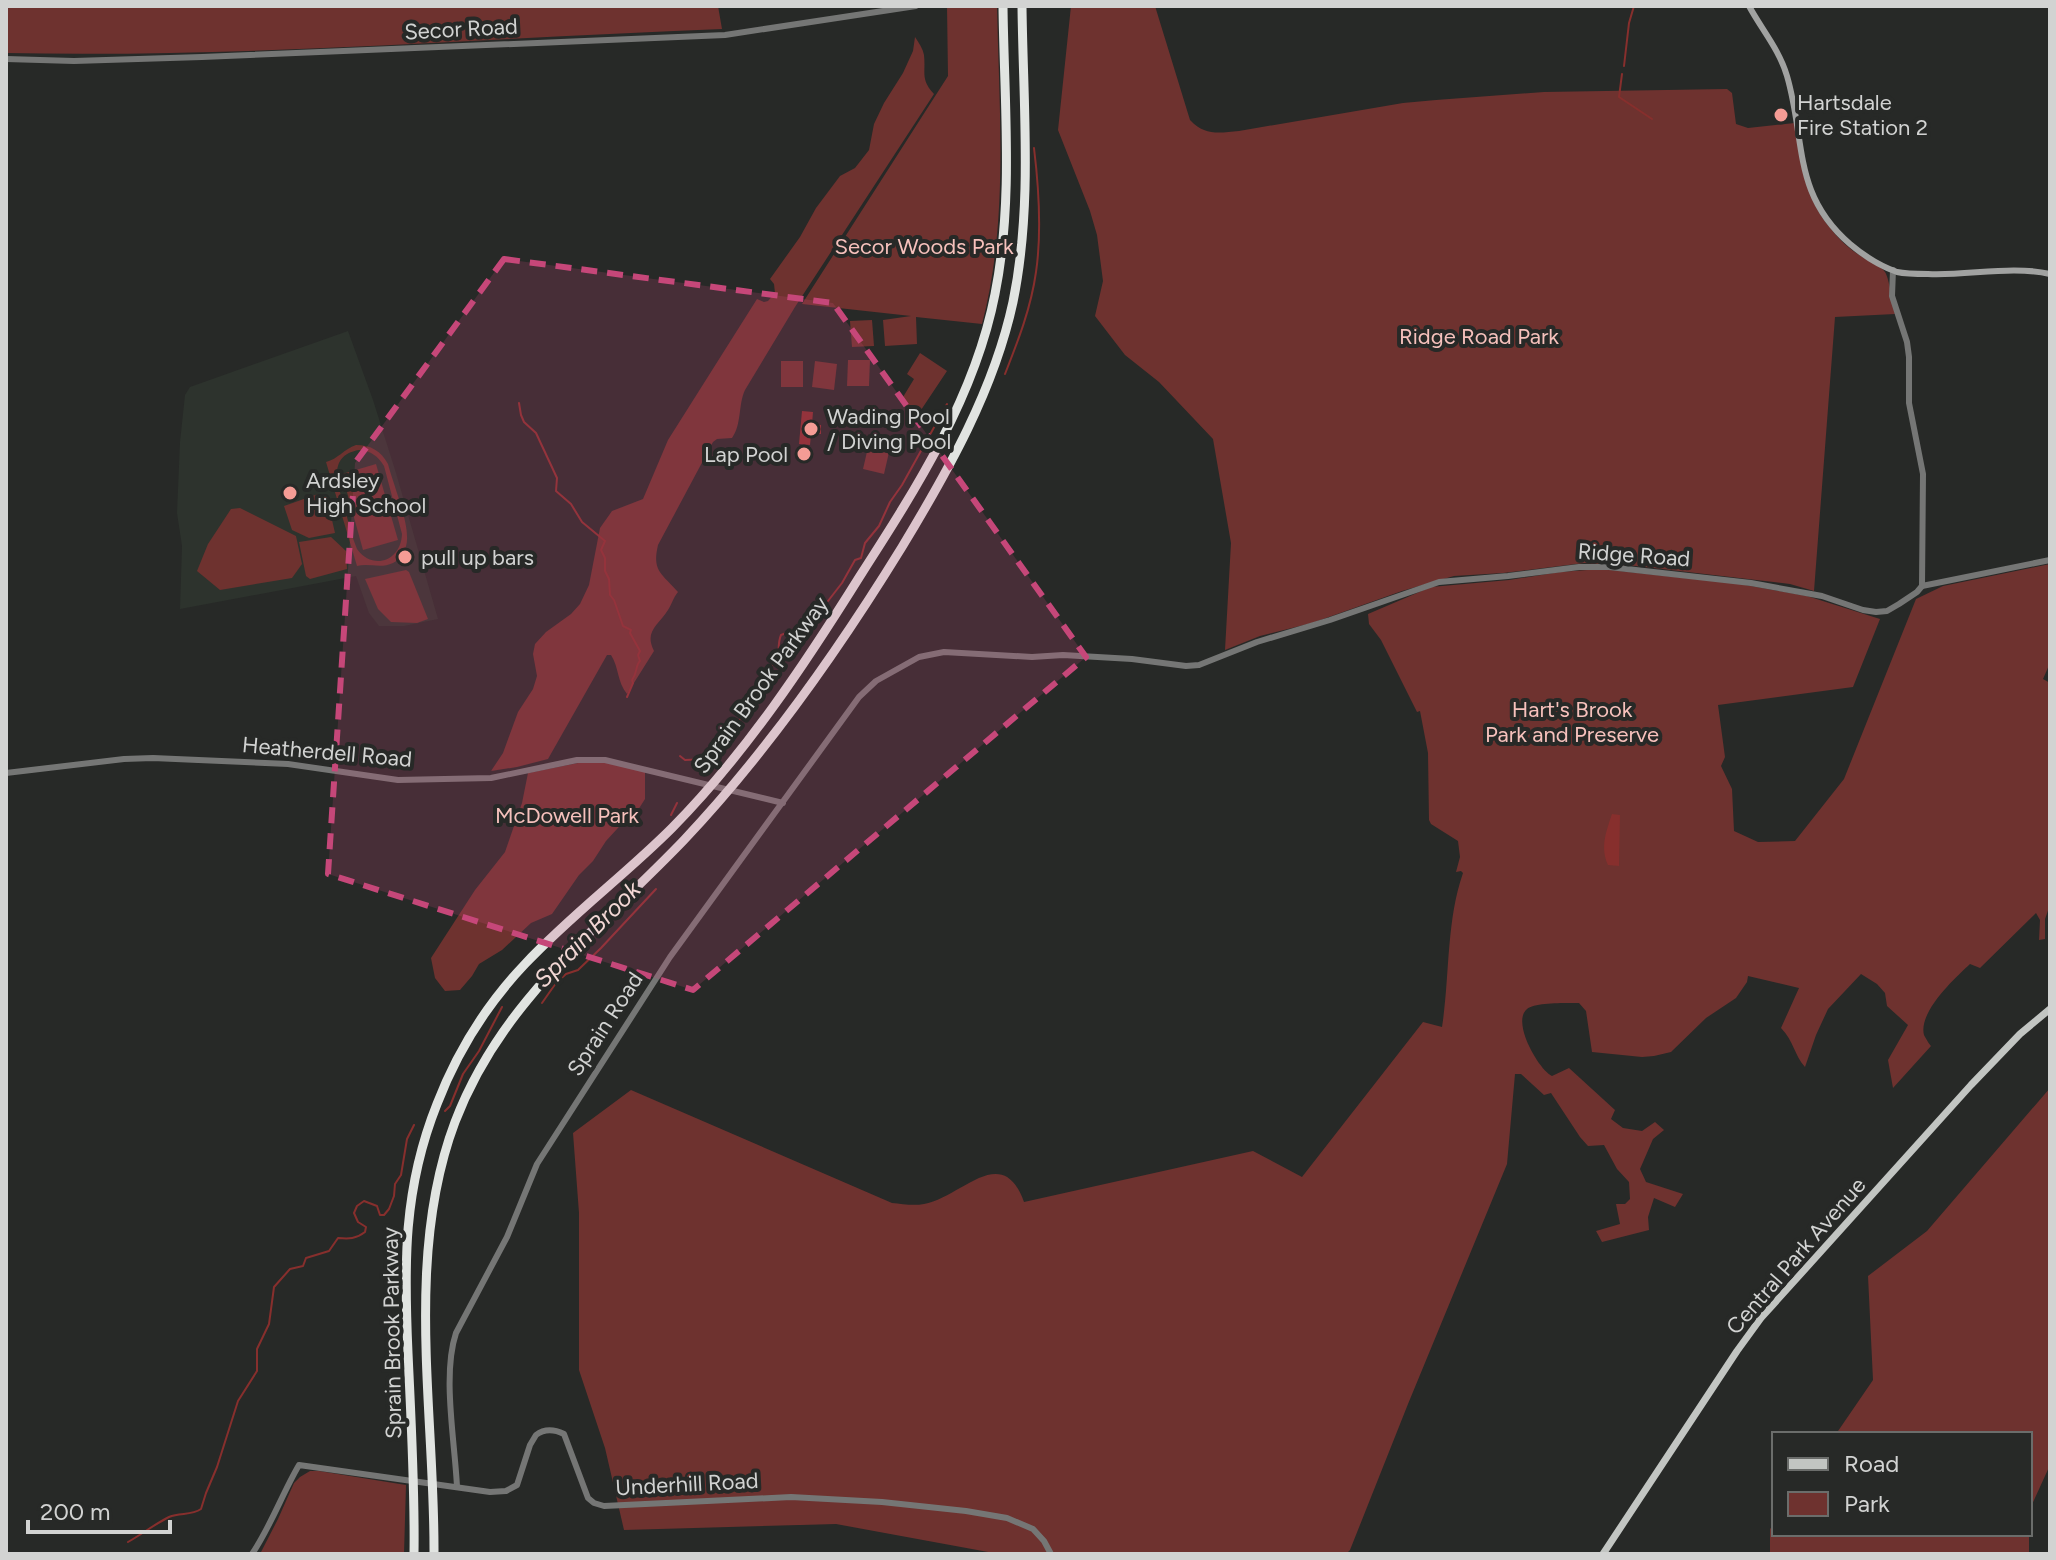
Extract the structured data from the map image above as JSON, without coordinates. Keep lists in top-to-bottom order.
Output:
{
  "streets": {
    "highway": ["Sprain Brook Parkway"],
    "main road": ["Central Park Avenue"],
    "street": [
      "Secor Road",
      "Ridge Road",
      "Heatherdell Road",
      "Sprain Road",
      "Underhill Road"
    ]
  },
  "crossings": [
    ["Ridge Road", "Sprain Road"],
    ["Heatherdell Road", "Sprain Road"],
    ["Sprain Road", "Underhill Road"]
  ],
  "water": ["Sprain Brook"],
  "parks": [
    "Secor Woods Park",
    "Ridge Road Park",
    "Hart's Brook Park and Preserve",
    "McDowell Park"
  ],
  "places": [
    "Hartsdale Fire Station 2",
    "Wading Pool / Diving Pool",
    "Lap Pool",
    "Ardsley High School",
    "pull up bars"
  ],
  "legend": ["Road", "Park"],
  "scale_bar": "200 m"
}
